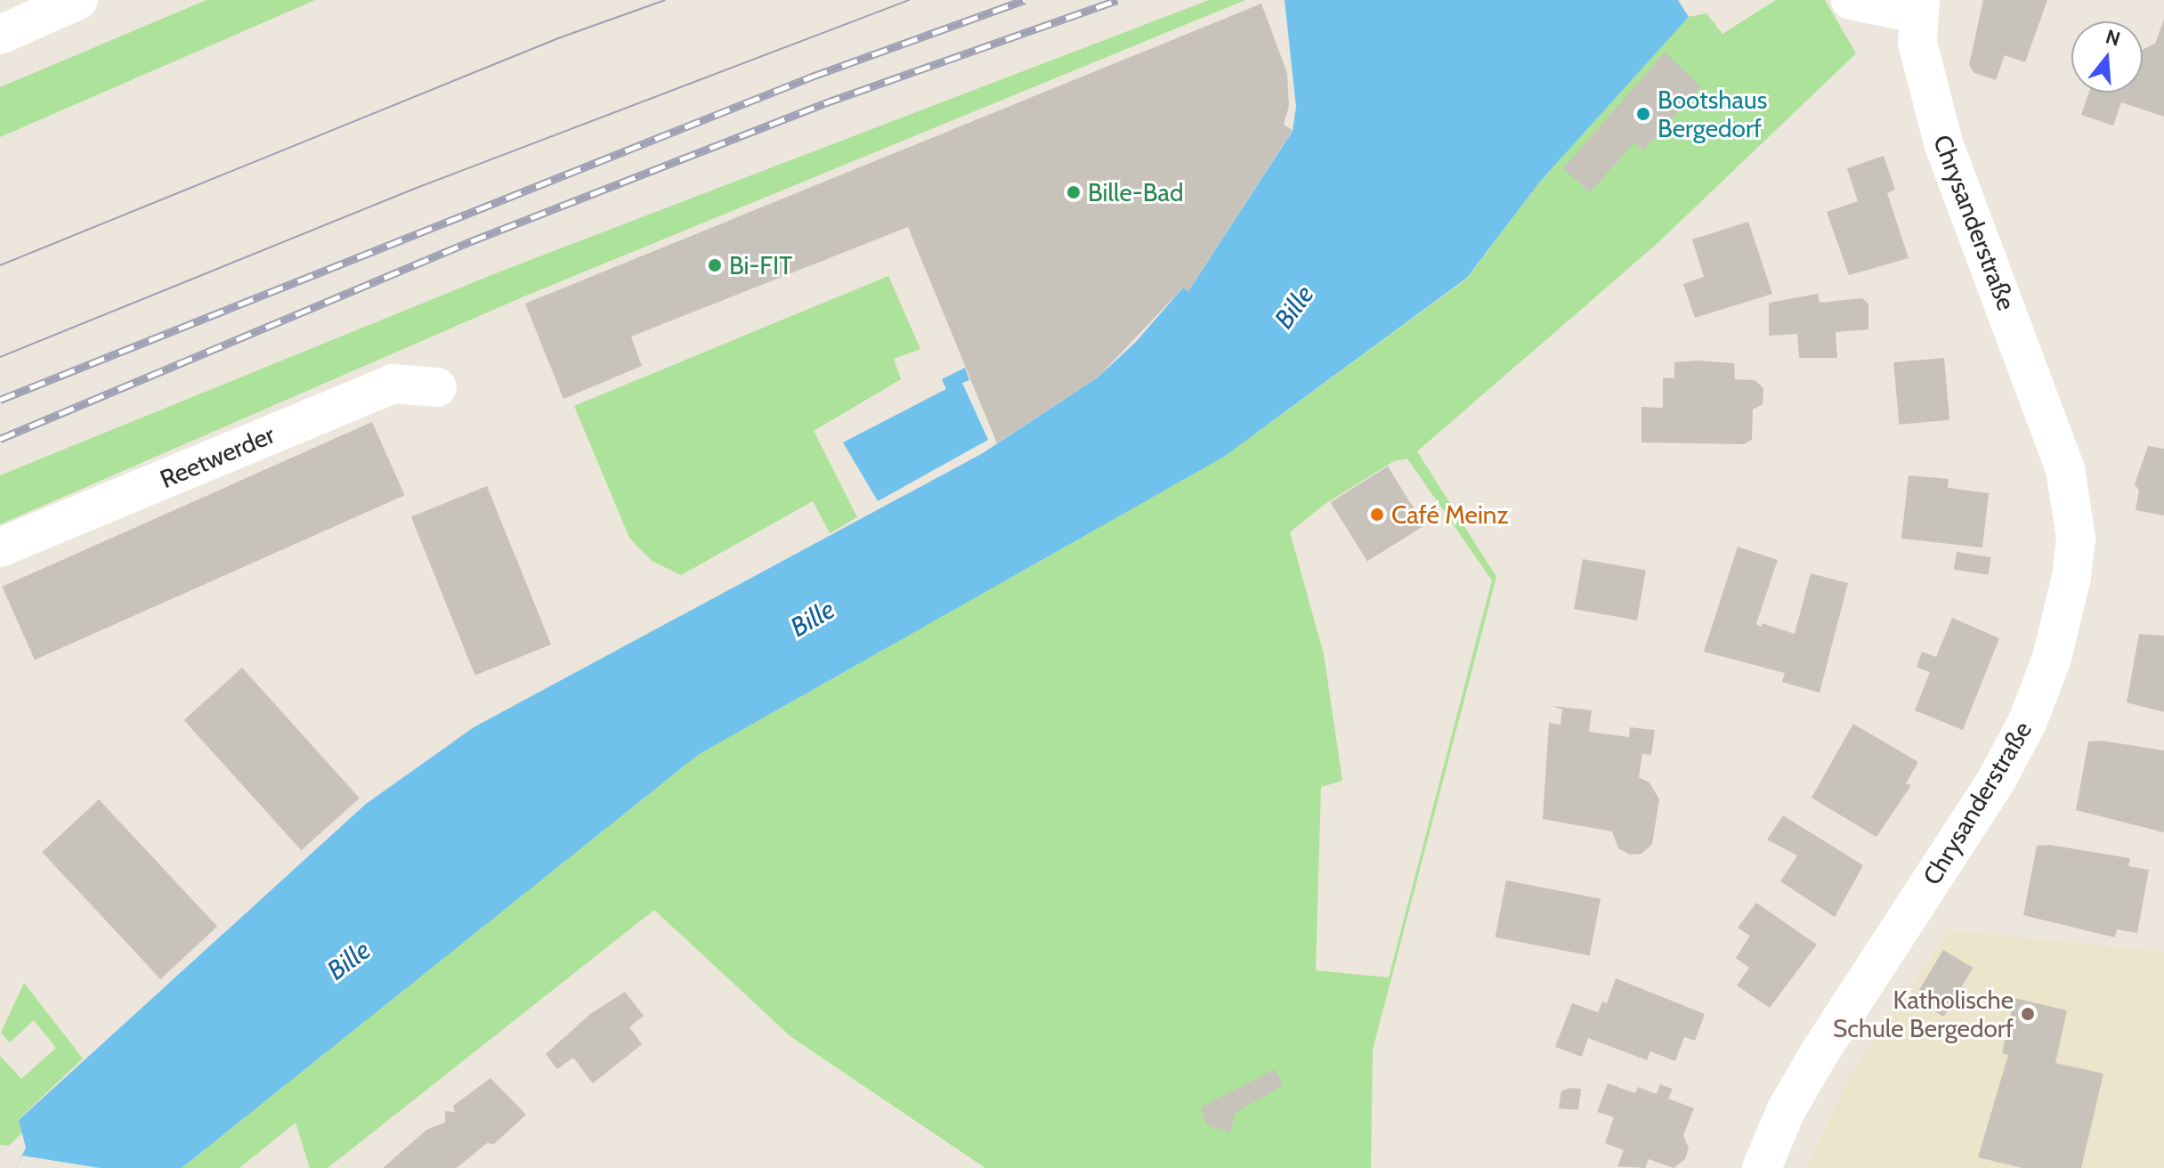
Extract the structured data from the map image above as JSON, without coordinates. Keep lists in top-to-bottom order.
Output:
{
  "streets": {
    "street": ["Chrysanderstraße", "Reetwerder"]
  },
  "water": ["Bille"],
  "places": [
    "Bootshaus Bergedorf",
    "Bille-Bad",
    "Bi-FIT",
    "Café Meinz",
    "Katholische Schule Bergedorf"
  ],
  "north": "top"
}
